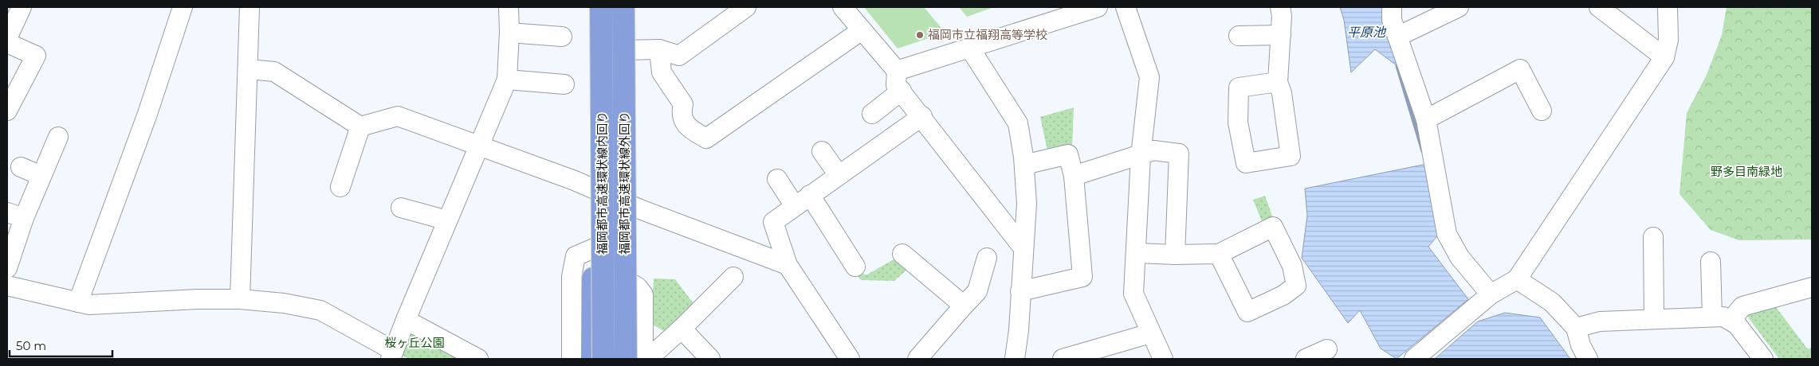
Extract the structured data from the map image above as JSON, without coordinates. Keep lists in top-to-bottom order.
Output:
{
  "streets": {
    "highway": ["福岡都市高速環状線内回り", "福岡都市高速環状線外回り"]
  },
  "water": ["平原池"],
  "parks": ["野多目南緑地", "桜ヶ丘公園"],
  "places": ["福岡市立福翔高等学校"],
  "scale_bar": "50 m"
}
